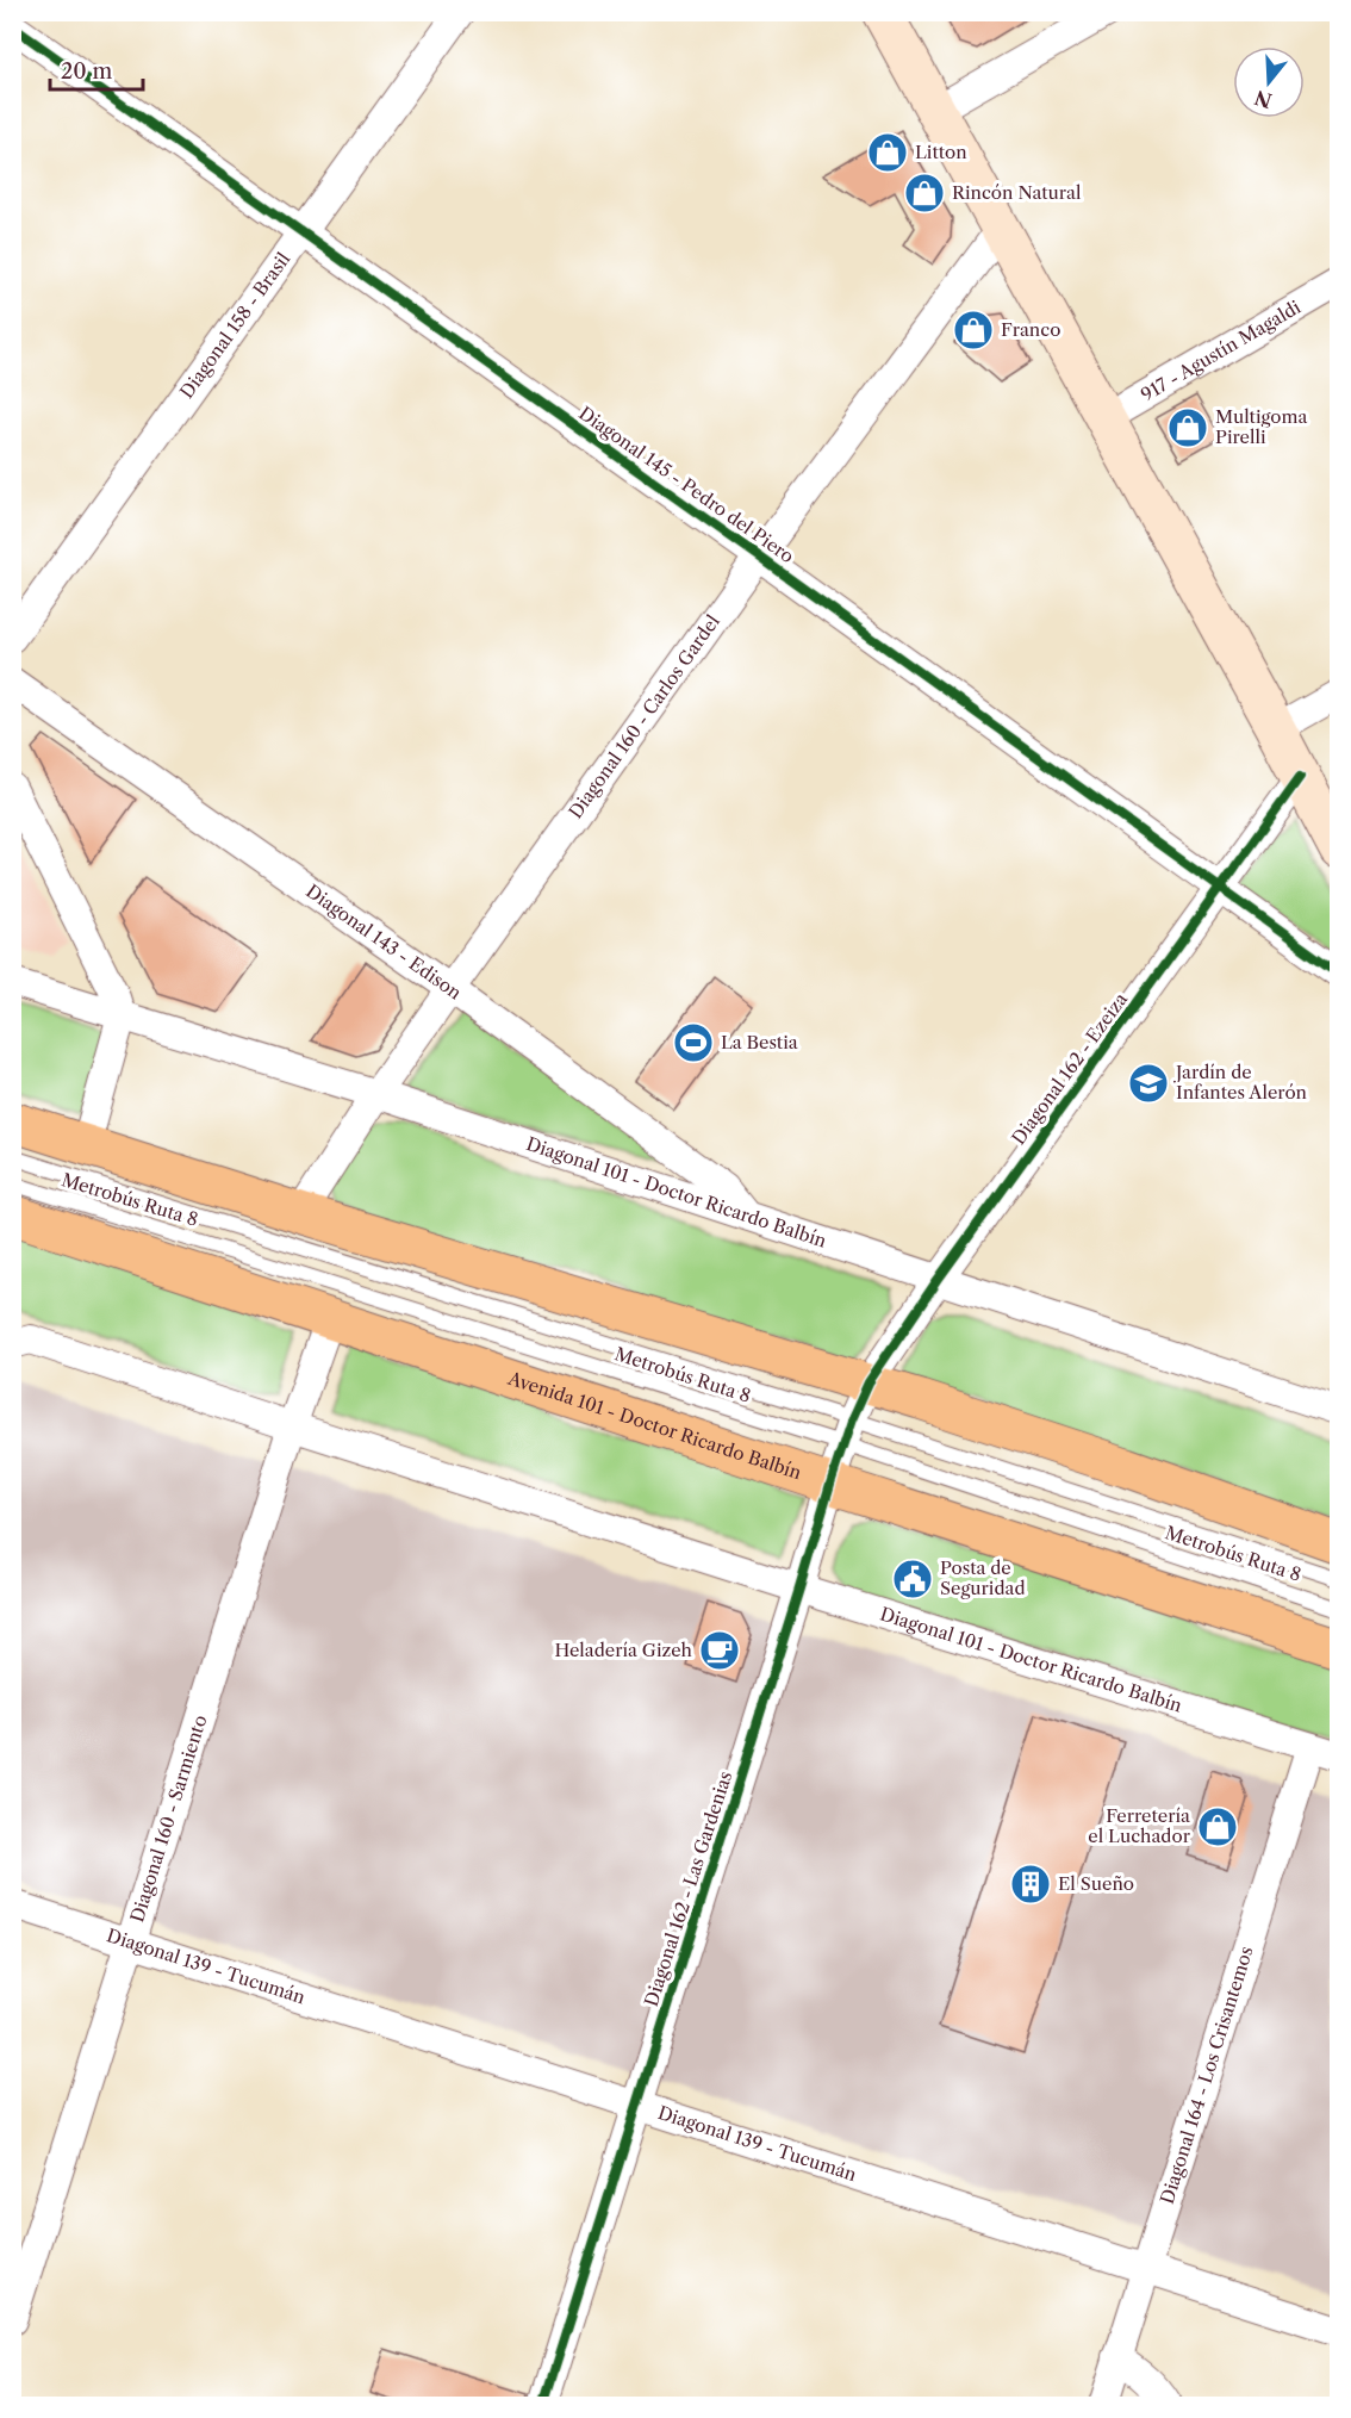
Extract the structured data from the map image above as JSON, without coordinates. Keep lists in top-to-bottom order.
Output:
{
  "streets": {
    "main road": ["Avenida 101 - Doctor Ricardo Balbín"],
    "street": [
      "Diagonal 158 - Brasil",
      "917 - Agustín Magaldi",
      "Diagonal 145 - Pedro del Piero",
      "Diagonal 160 - Carlos Gardel",
      "Diagonal 143 - Edison",
      "Diagonal 162 - Ezeiza",
      "Diagonal 101 - Doctor Ricardo Balbín",
      "Diagonal 160 - Sarmiento",
      "Diagonal 162 - Las Gardenias",
      "Diagonal 139 - Tucumán",
      "Diagonal 164 - Los Crisantemos"
    ],
    "lane": ["Metrobús Ruta 8"]
  },
  "crossings": [
    ["Diagonal 158 - Brasil", "Diagonal 145 - Pedro del Piero"],
    ["Diagonal 145 - Pedro del Piero", "Diagonal 160 - Carlos Gardel"],
    ["Diagonal 145 - Pedro del Piero", "Diagonal 162 - Ezeiza"],
    ["Diagonal 160 - Carlos Gardel", "Diagonal 143 - Edison"],
    ["Diagonal 160 - Carlos Gardel", "Diagonal 101 - Doctor Ricardo Balbín"],
    ["Diagonal 143 - Edison", "Diagonal 101 - Doctor Ricardo Balbín"],
    ["Diagonal 162 - Ezeiza", "Diagonal 101 - Doctor Ricardo Balbín"],
    ["Diagonal 162 - Ezeiza", "Diagonal 162 - Las Gardenias"],
    ["Diagonal 101 - Doctor Ricardo Balbín", "Diagonal 160 - Sarmiento"],
    ["Diagonal 101 - Doctor Ricardo Balbín", "Diagonal 162 - Las Gardenias"],
    ["Diagonal 101 - Doctor Ricardo Balbín", "Diagonal 164 - Los Crisantemos"],
    ["Metrobús Ruta 8", "Diagonal 162 - Las Gardenias"],
    ["Avenida 101 - Doctor Ricardo Balbín", "Diagonal 160 - Sarmiento"],
    ["Avenida 101 - Doctor Ricardo Balbín", "Diagonal 162 - Las Gardenias"],
    ["Diagonal 160 - Sarmiento", "Diagonal 139 - Tucumán"],
    ["Diagonal 162 - Las Gardenias", "Diagonal 139 - Tucumán"],
    ["Diagonal 139 - Tucumán", "Diagonal 164 - Los Crisantemos"]
  ],
  "places": {
    "shop": [
      "Litton",
      "Rincón Natural",
      "Franco",
      "Multigoma Pirelli",
      "Ferretería el Luchador"
    ],
    "sports": ["La Bestia"],
    "school or university": ["Jardín de Infantes Alerón"],
    "public building": ["Posta de Seguridad"],
    "cafe": ["Heladería Gizeh"],
    "building": ["El Sueño"]
  },
  "scale_bar": "20 m",
  "north": "bottom"
}
